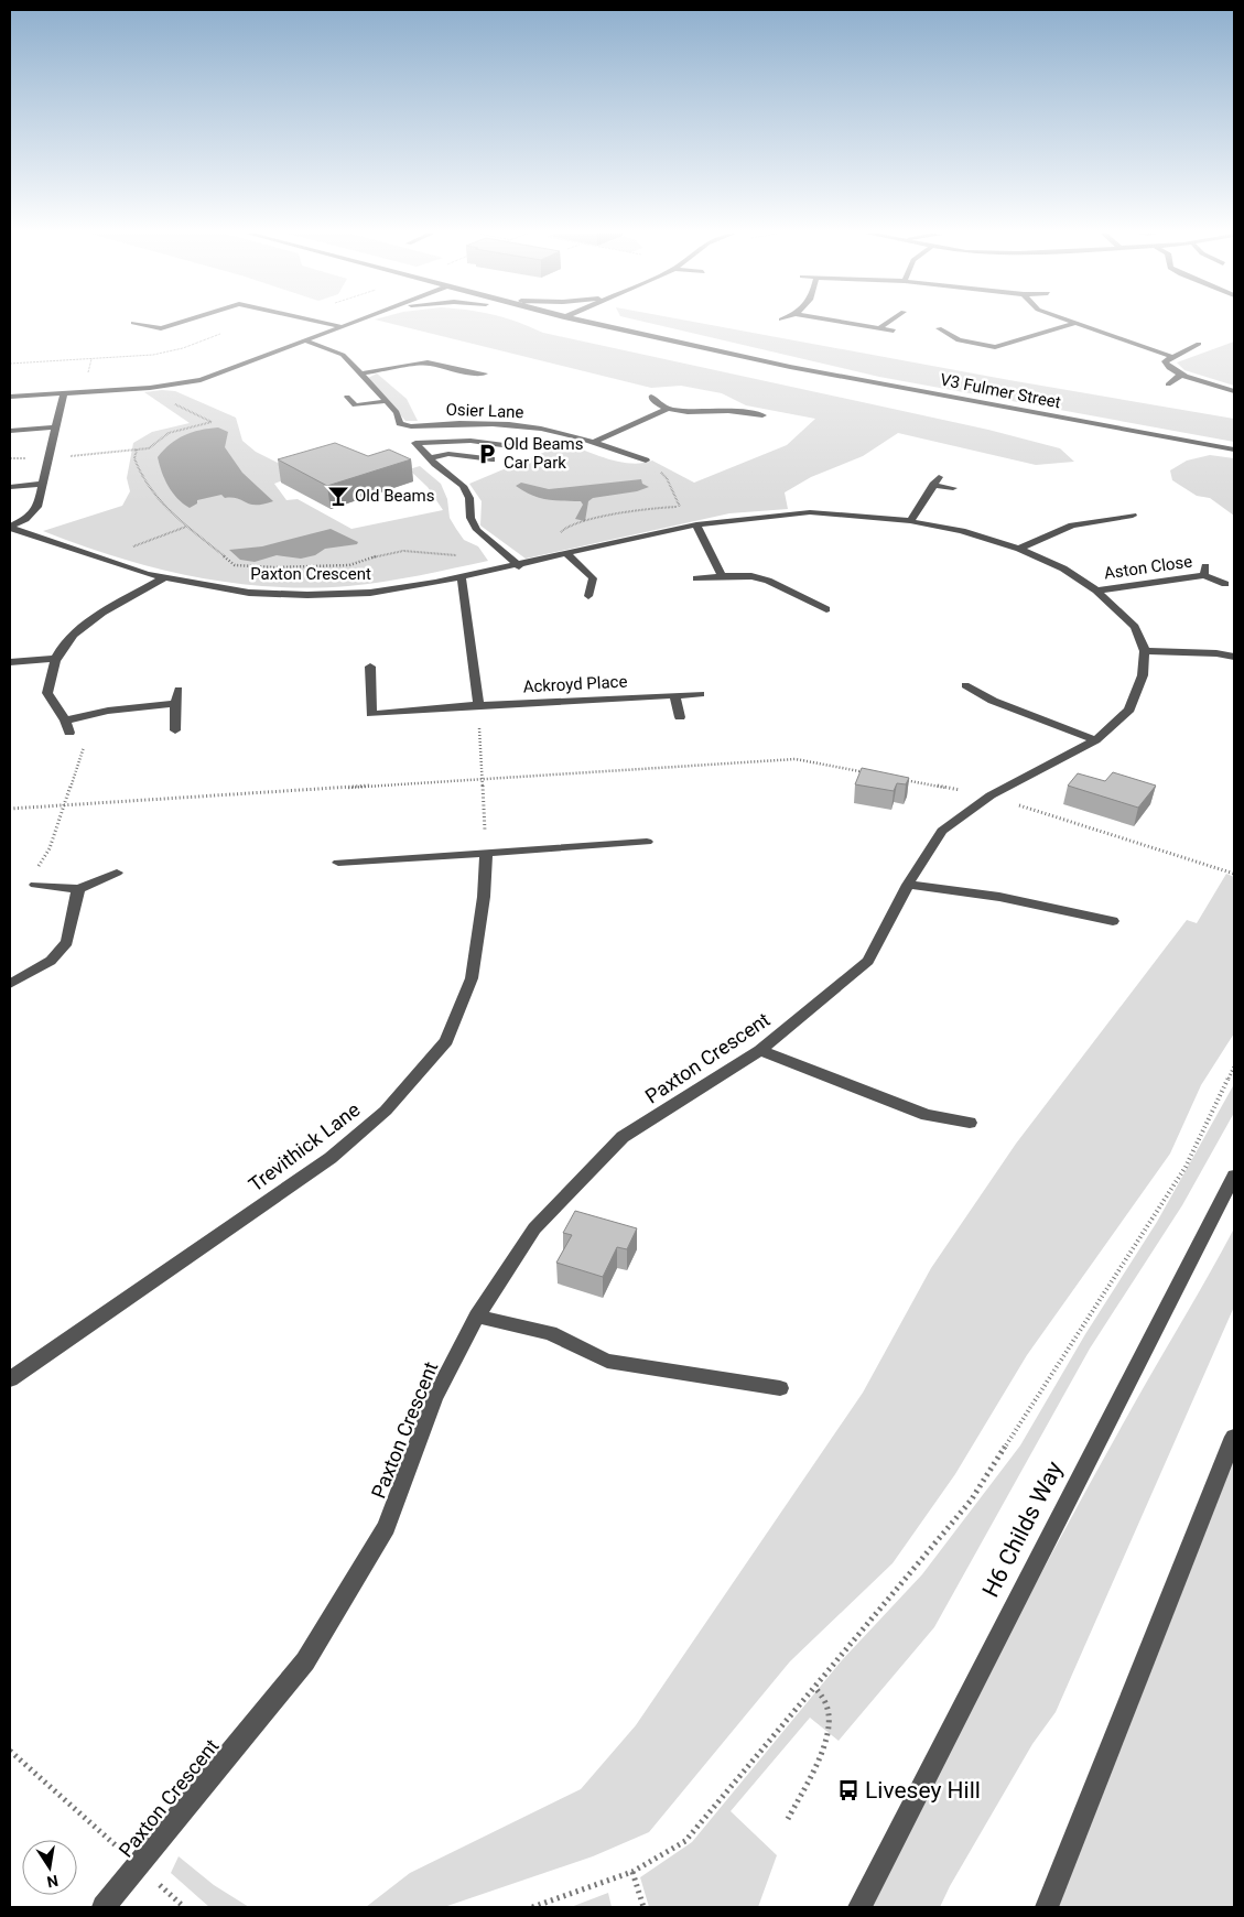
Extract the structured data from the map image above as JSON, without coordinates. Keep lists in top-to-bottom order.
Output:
{
  "streets": {
    "street": [
      "V3 Fulmer Street",
      "Osier Lane",
      "Aston Close",
      "Paxton Crescent",
      "Ackroyd Place",
      "Trevithick Lane",
      "H6 Childs Way"
    ]
  },
  "crossings": [
    ["Aston Close", "Paxton Crescent"]
  ],
  "places": {
    "parking": ["Old Beams Car Park"],
    "bar": ["Old Beams"],
    "bus stop": ["Livesey Hill"]
  },
  "north": "bottom"
}
